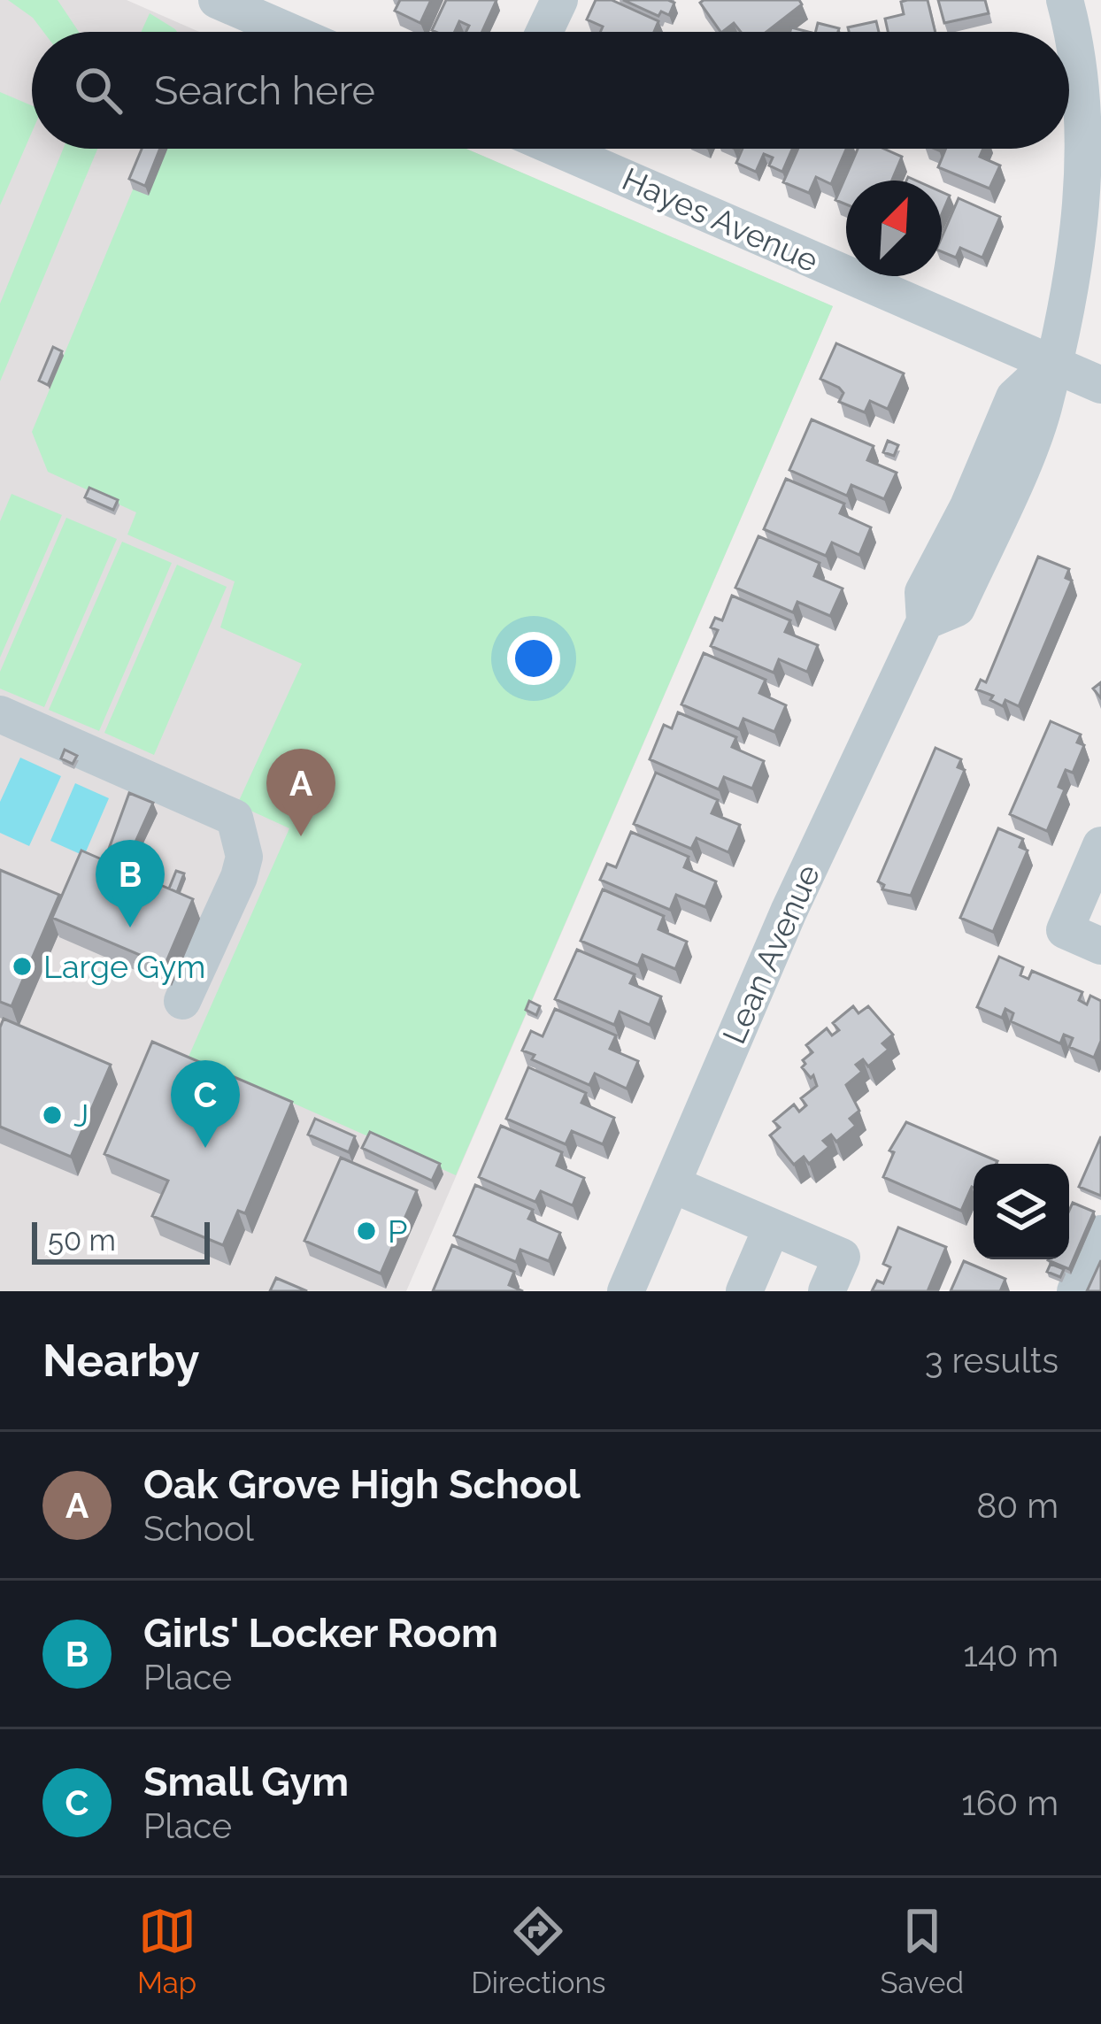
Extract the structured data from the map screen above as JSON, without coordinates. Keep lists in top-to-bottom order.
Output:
{
  "streets": {
    "street": ["Hayes Avenue", "Lean Avenue"]
  },
  "crossings": [
    ["Hayes Avenue", "Lean Avenue"]
  ],
  "places": ["Large Gym", "J", "P"],
  "scale_bar": "50 m",
  "north": "top right",
  "page": {
    "search": "Search here",
    "pins": ["A", "B", "C"],
    "scale": "50 m",
    "heading": ["Nearby", "3 results"],
    "list": [
      {
        "mark": "A",
        "name": "Oak Grove High School",
        "note": "School",
        "value": "80 m"
      },
      {
        "mark": "B",
        "name": "Girls' Locker Room",
        "note": "Place",
        "value": "140 m"
      },
      {
        "mark": "C",
        "name": "Small Gym",
        "note": "Place",
        "value": "160 m"
      }
    ],
    "nav": ["Map", "Directions", "Saved"]
  }
}
